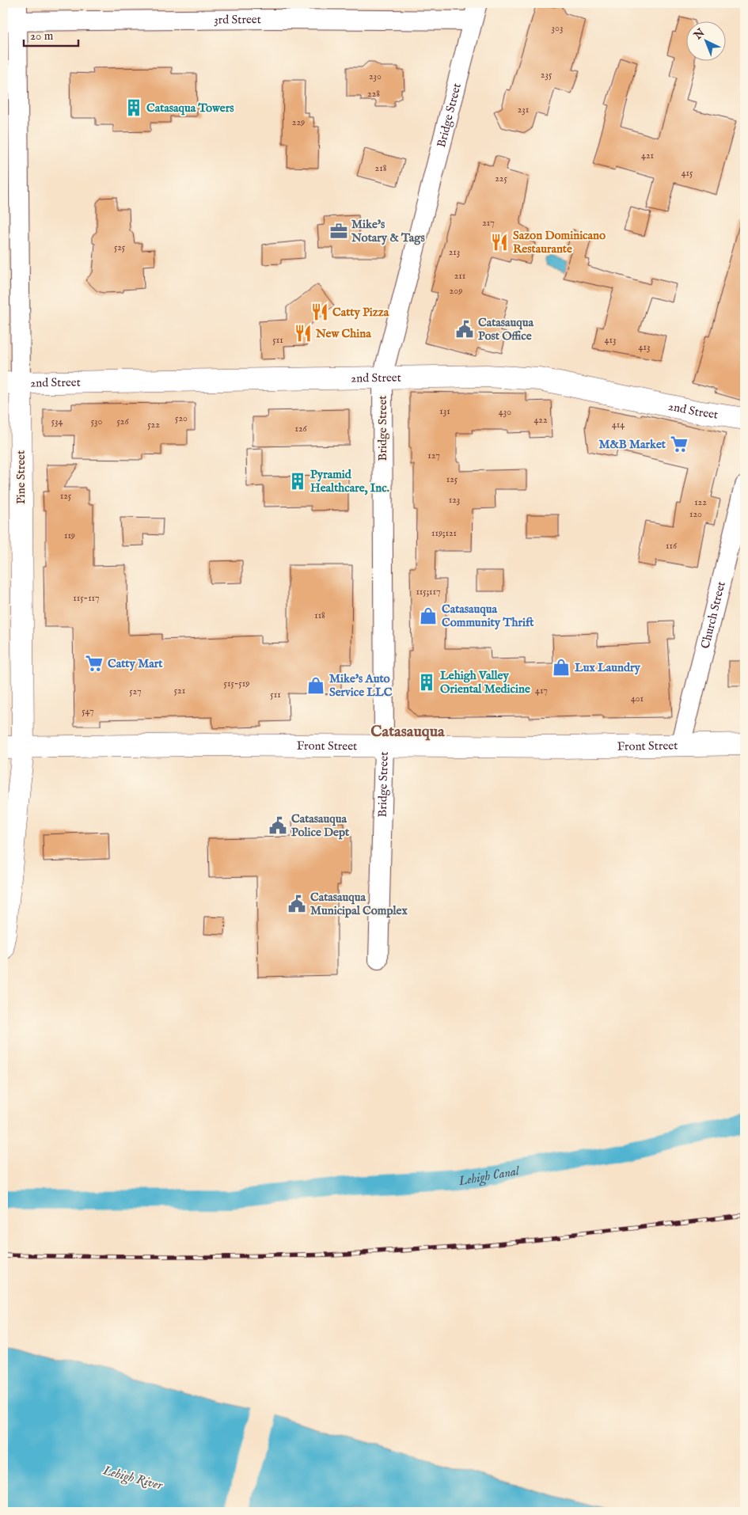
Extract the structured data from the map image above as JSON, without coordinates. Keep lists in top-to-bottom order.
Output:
{
  "streets": {
    "main road": ["2nd Street", "Pine Street", "Front Street"],
    "street": ["3rd Street", "Bridge Street", "Church Street"]
  },
  "crossings": [
    ["3rd Street", "Bridge Street"],
    ["3rd Street", "Pine Street"],
    ["Bridge Street", "2nd Street"],
    ["Bridge Street", "Front Street"],
    ["2nd Street", "Pine Street"],
    ["Pine Street", "Front Street"],
    ["Church Street", "Front Street"]
  ],
  "districts": ["Catasauqua"],
  "water": ["Lehigh Canal", "Lehigh River"],
  "places": {
    "building": ["Catasaqua Towers", "Pyramid Healthcare, Inc.", "Lehigh Valley Oriental Medicine"],
    "office": ["Mike's Notary & Tags"],
    "restaurant": ["Sazon Dominicano Restaurante", "Catty Pizza", "New China"],
    "public building": ["Catasauqua Post Office", "Catasauqua Police Dept", "Catasauqua Municipal Complex"],
    "supermarket": ["M&B Market", "Catty Mart"],
    "shop": ["Catasauqua Community Thrift", "Lux Laundry", "Mike's Auto Service LLC"]
  },
  "house_numbers": [
    "303",
    "235",
    "230",
    "228",
    "231",
    "229",
    "421",
    "218",
    "415",
    "225",
    "217",
    "525",
    "213",
    "211",
    "209",
    "511",
    "413",
    "413",
    "131",
    "430",
    "520",
    "422",
    "534",
    "530",
    "526",
    "522",
    "414",
    "126",
    "127",
    "125",
    "125",
    "123",
    "122",
    "120",
    "119;121",
    "119",
    "116",
    "115;117",
    "115-117",
    "118",
    "515-519",
    "521",
    "417",
    "527",
    "511",
    "401",
    "547"
  ],
  "scale_bar": "20 m",
  "north": "top left"
}
